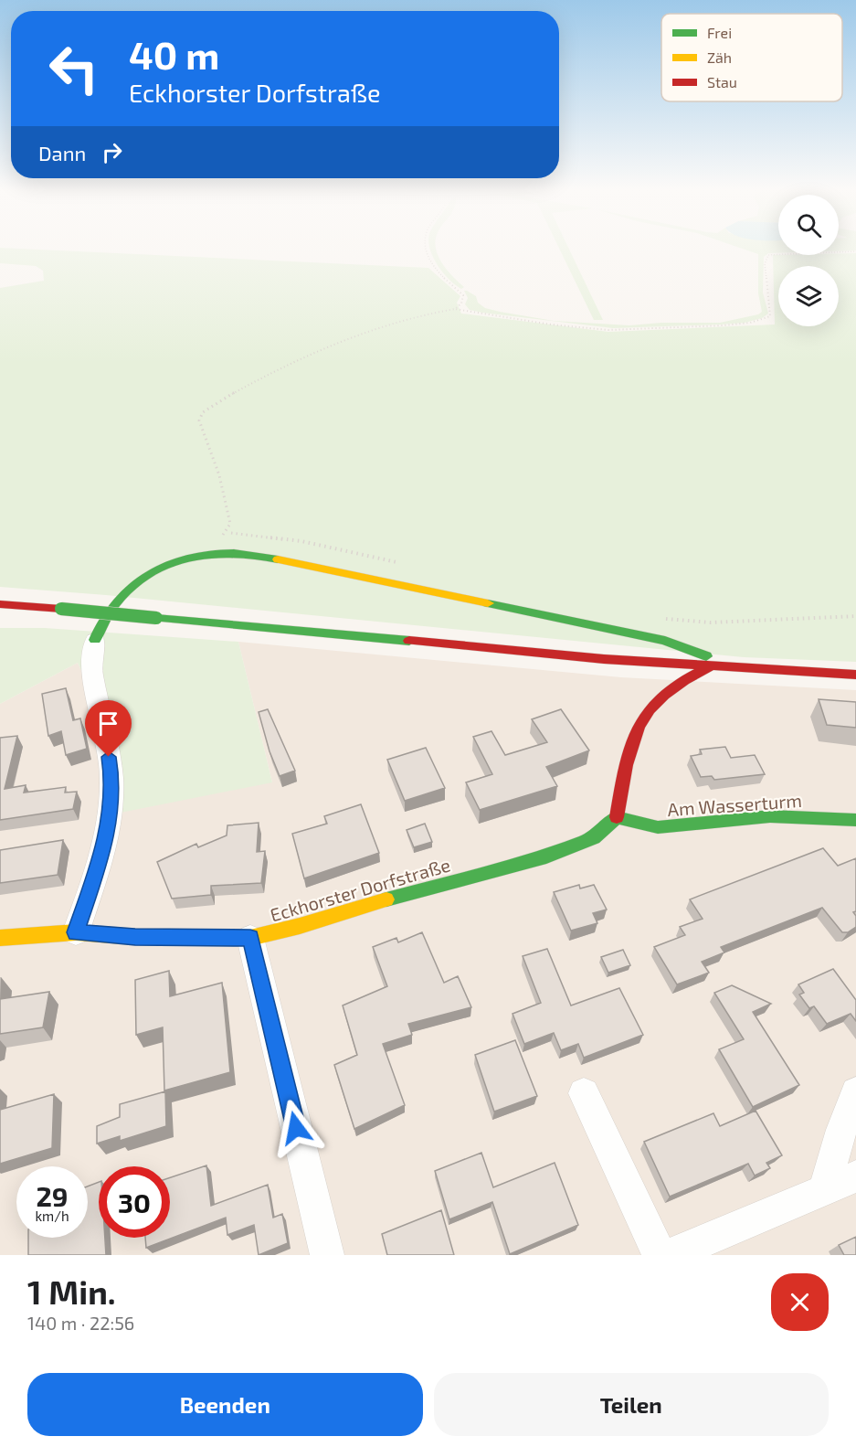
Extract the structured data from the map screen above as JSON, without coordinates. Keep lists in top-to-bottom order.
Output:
{
  "streets": {
    "main road": ["Am Wasserturm", "Eckhorster Dorfstraße"]
  },
  "crossings": [
    ["Am Wasserturm", "Eckhorster Dorfstraße"]
  ],
  "legend": ["Frei", "Zäh", "Stau"],
  "page": {
    "turn": ["40 m", "Eckhorster Dorfstraße"],
    "then": "Dann",
    "speed": "29 km/h",
    "limit": "30",
    "heading": ["1 Min.", "140 m · 22:56"],
    "buttons": ["Beenden", "Teilen"]
  }
}
